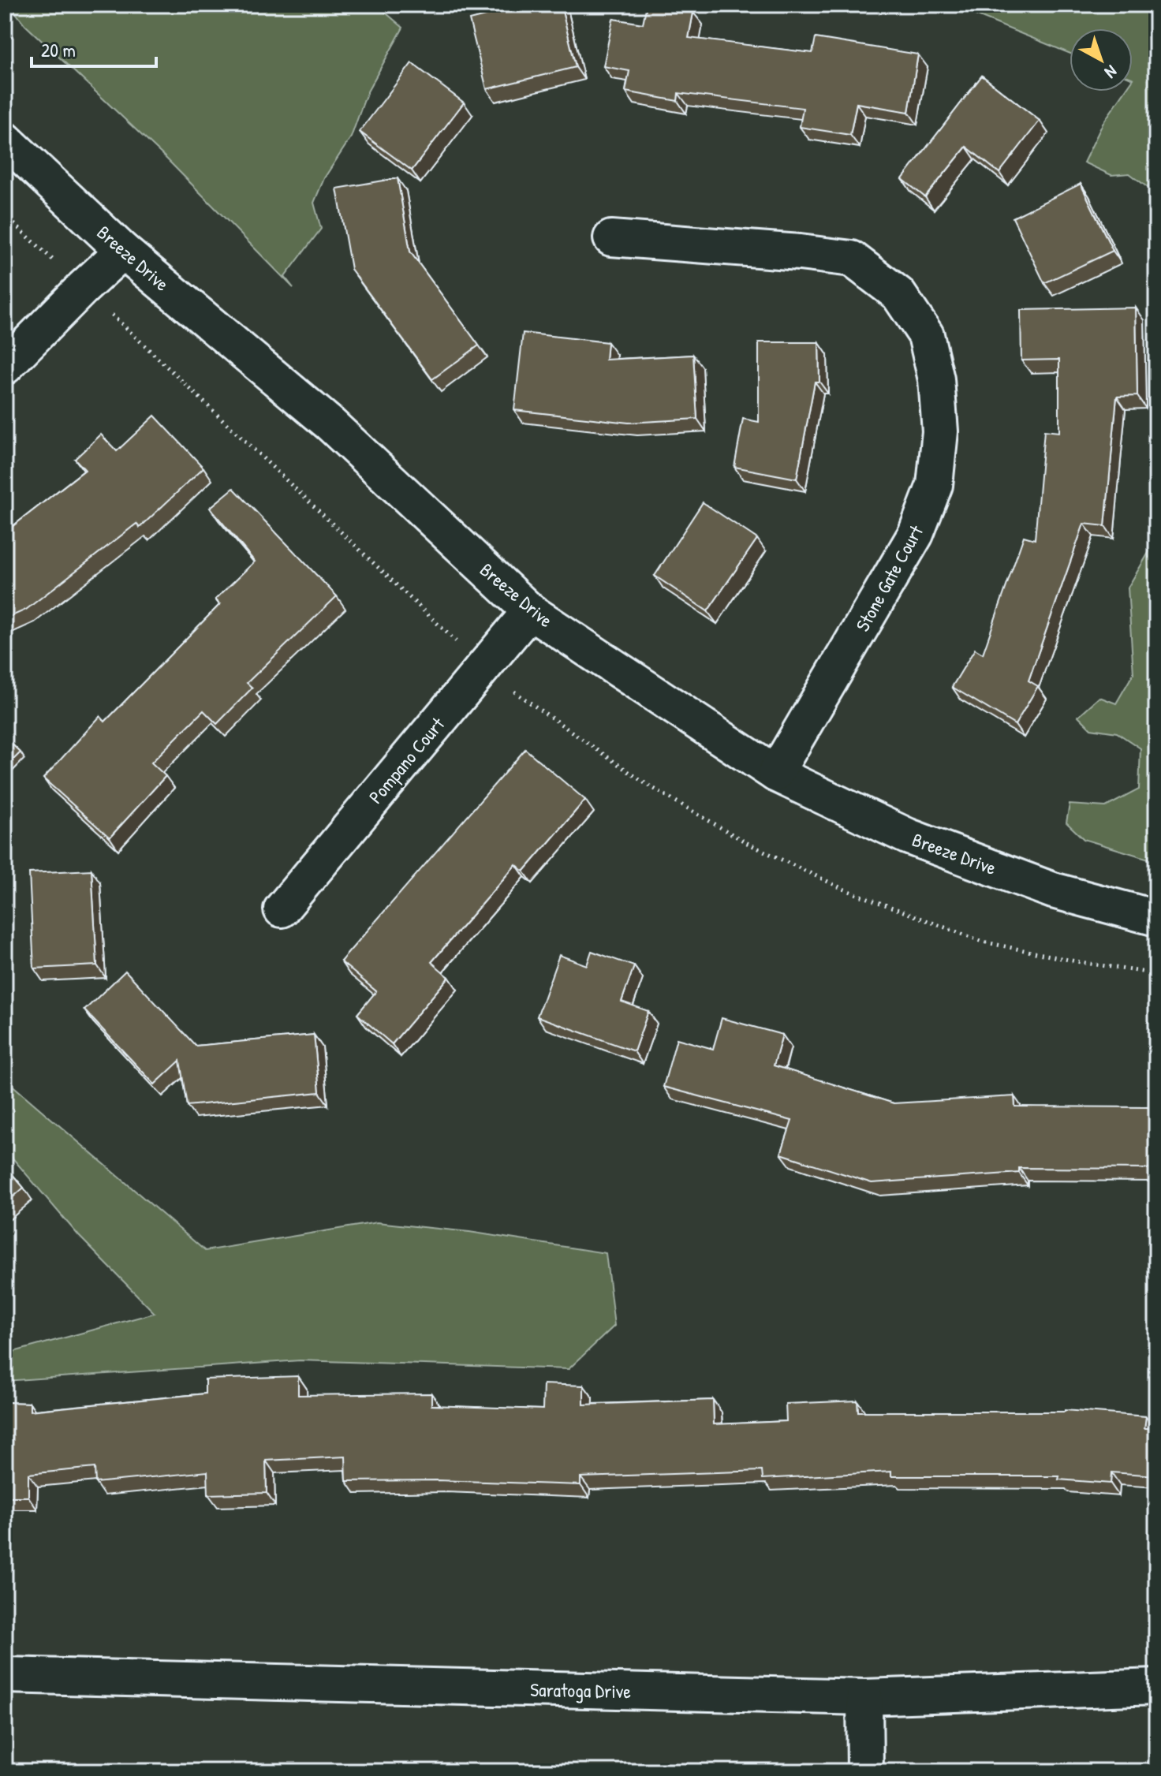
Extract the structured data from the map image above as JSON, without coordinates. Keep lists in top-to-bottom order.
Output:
{
  "streets": {
    "street": [
      "Breeze Drive",
      "Stone Gate Court",
      "Pompano Court",
      "Saratoga Drive"
    ]
  },
  "crossings": [
    ["Breeze Drive", "Stone Gate Court"],
    ["Breeze Drive", "Pompano Court"]
  ],
  "scale_bar": "20 m",
  "north": "bottom right"
}
